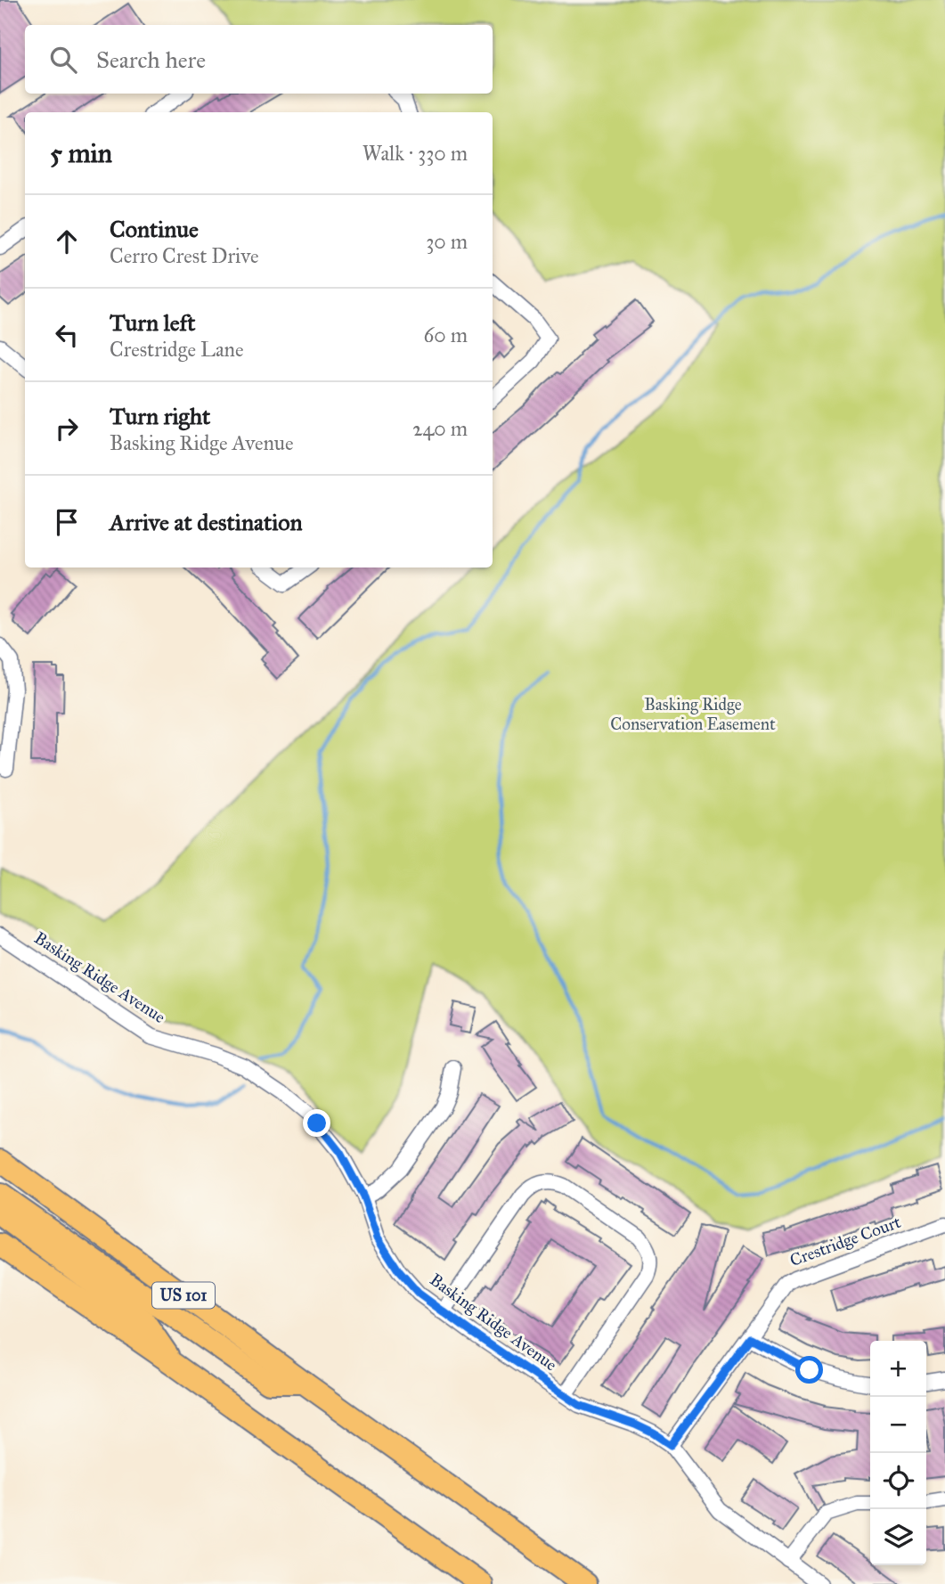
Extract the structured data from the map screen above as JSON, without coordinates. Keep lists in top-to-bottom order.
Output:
{
  "streets": {
    "highway": ["US 101"],
    "street": ["Basking Ridge Avenue", "Crestridge Court"]
  },
  "crossings": [
    ["Basking Ridge Avenue", "Crestridge Court"]
  ],
  "parks": ["Basking Ridge Conservation Easement"],
  "page": {
    "search": "Search here",
    "heading": ["5 min", "Walk · 330 m"],
    "list": [
      ["Continue", "Cerro Crest Drive", "30 m"],
      ["Turn left", "Crestridge Lane", "60 m"],
      ["Turn right", "Basking Ridge Avenue", "240 m"],
      "Arrive at destination"
    ],
    "map_buttons": ["+", "−"]
  }
}
